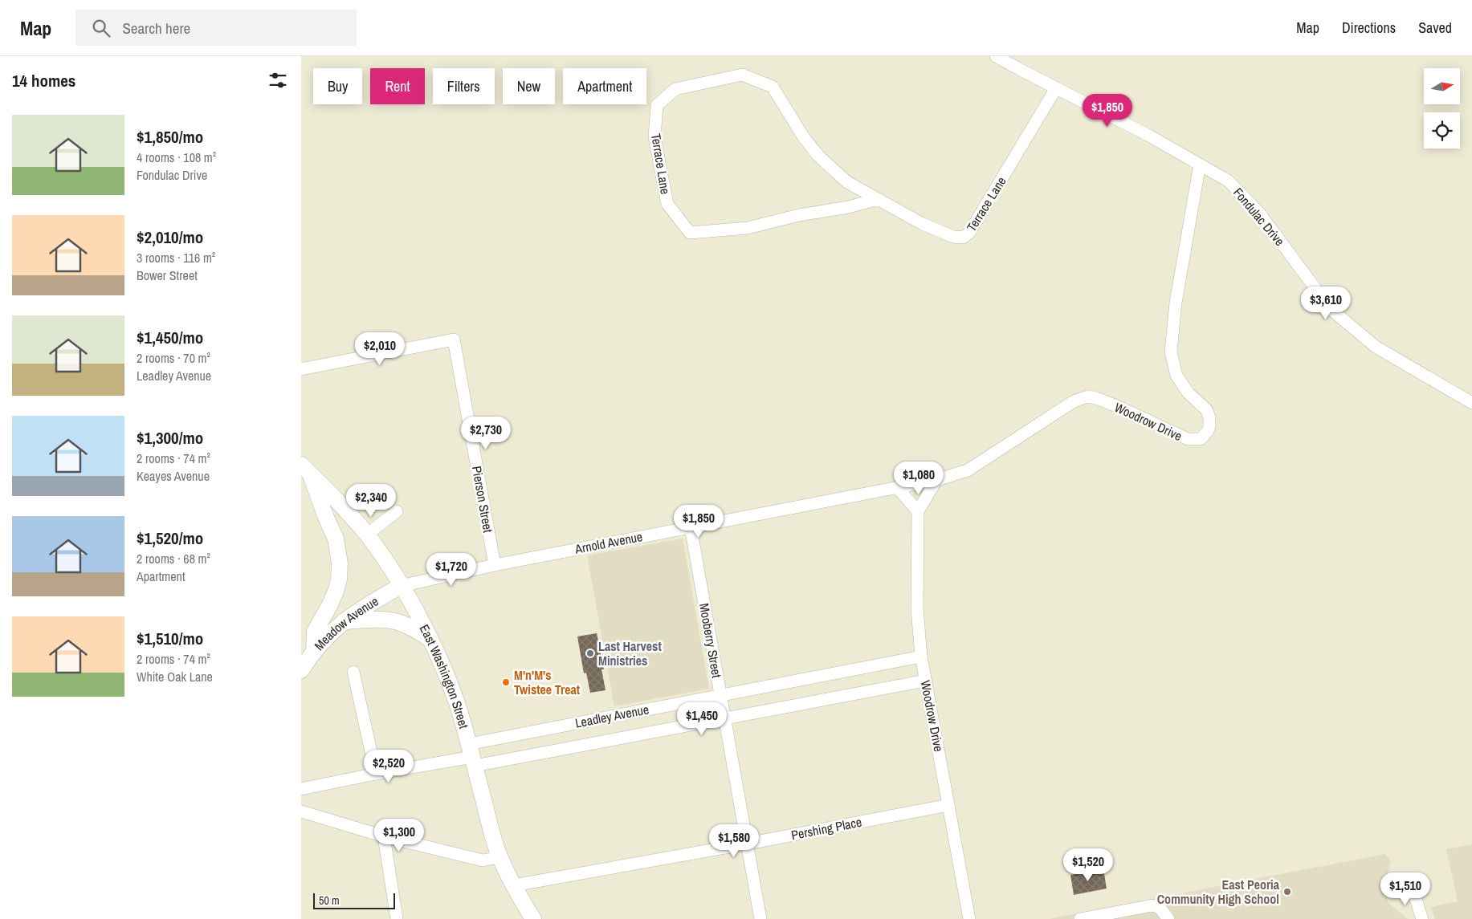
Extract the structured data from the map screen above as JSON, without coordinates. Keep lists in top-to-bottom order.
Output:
{
  "streets": {
    "main road": ["Meadow Avenue", "East Washington Street"],
    "street": [
      "Terrace Lane",
      "Fondulac Drive",
      "Woodrow Drive",
      "Pierson Street",
      "Arnold Avenue",
      "Mooberry Street",
      "Leadley Avenue",
      "Pershing Place"
    ]
  },
  "crossings": [
    ["Terrace Lane", "Fondulac Drive"],
    ["Fondulac Drive", "Woodrow Drive"],
    ["Woodrow Drive", "Arnold Avenue"],
    ["Woodrow Drive", "Leadley Avenue"],
    ["Woodrow Drive", "Pershing Place"],
    ["Pierson Street", "Arnold Avenue"],
    ["Arnold Avenue", "Meadow Avenue"],
    ["Arnold Avenue", "Mooberry Street"],
    ["Arnold Avenue", "East Washington Street"],
    ["Meadow Avenue", "East Washington Street"],
    ["Mooberry Street", "Leadley Avenue"],
    ["Mooberry Street", "Pershing Place"],
    ["East Washington Street", "Leadley Avenue"],
    ["East Washington Street", "Pershing Place"]
  ],
  "places": ["Last Harvest Ministries", "M'n'M's Twistee Treat", "East Peoria Community High School"],
  "scale_bar": "50 m",
  "north": "right",
  "page": {
    "header": "Map",
    "search": "Search here",
    "nav": ["Map", "Directions", "Saved"],
    "heading": "14 homes",
    "chip": [
      "Buy",
      "Rent",
      "Filters",
      "New",
      "Apartment"
    ],
    "price": [
      "$1,850",
      "$3,610",
      "$2,010",
      "$2,730",
      "$1,080",
      "$2,340",
      "$1,850",
      "$1,720",
      "$1,450",
      "$2,520",
      "$1,300",
      "$1,580",
      "$1,520",
      "$1,510"
    ],
    "list": [
      {
        "name": "$1,850/mo",
        "note": "4 rooms · 108 m² · Fondulac Drive"
      },
      {
        "name": "$2,010/mo",
        "note": "3 rooms · 116 m² · Bower Street"
      },
      {
        "name": "$1,450/mo",
        "note": "2 rooms · 70 m² · Leadley Avenue"
      },
      {
        "name": "$1,300/mo",
        "note": "2 rooms · 74 m² · Keayes Avenue"
      },
      {
        "name": "$1,520/mo",
        "note": "2 rooms · 68 m² · Apartment"
      },
      {
        "name": "$1,510/mo",
        "note": "2 rooms · 74 m² · White Oak Lane"
      }
    ],
    "scale": "50 m"
  }
}
